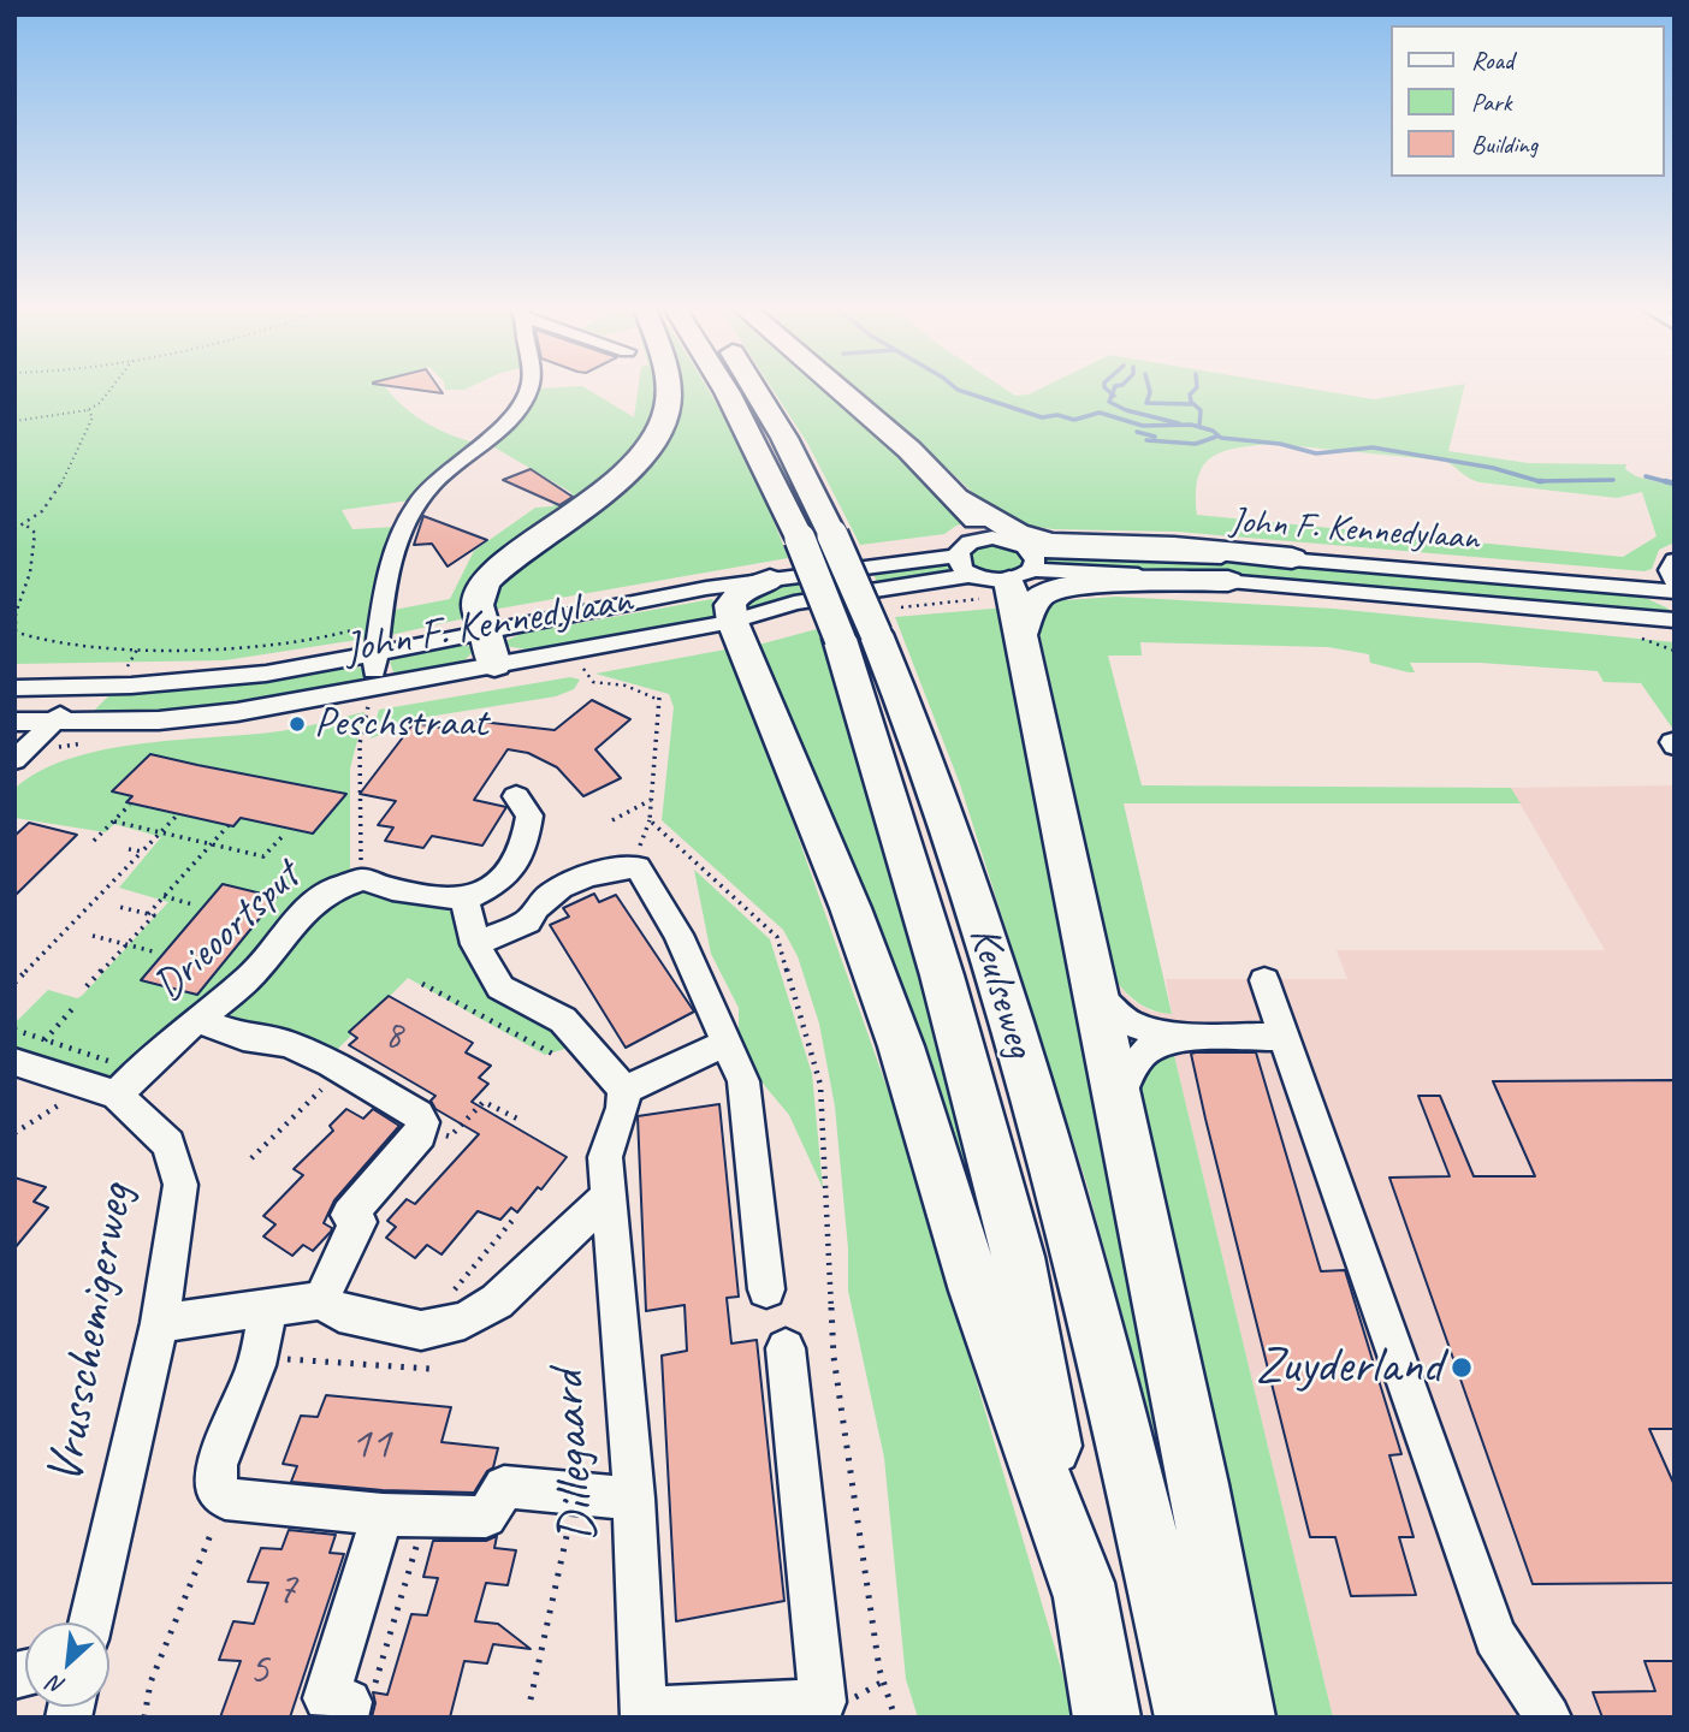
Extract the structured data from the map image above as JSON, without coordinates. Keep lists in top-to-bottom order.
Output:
{
  "streets": {
    "highway": ["Keulseweg"],
    "street": [
      "John F. Kennedylaan",
      "Drieoortsput",
      "Vrusschemigerweg",
      "Dillegaard"
    ]
  },
  "crossings": [
    ["Drieoortsput", "Vrusschemigerweg"]
  ],
  "places": ["Peschstraat", "Zuyderland"],
  "house_numbers": [
    "8",
    "11",
    "7",
    "5"
  ],
  "legend": ["Road", "Park", "Building"],
  "north": "bottom left"
}
